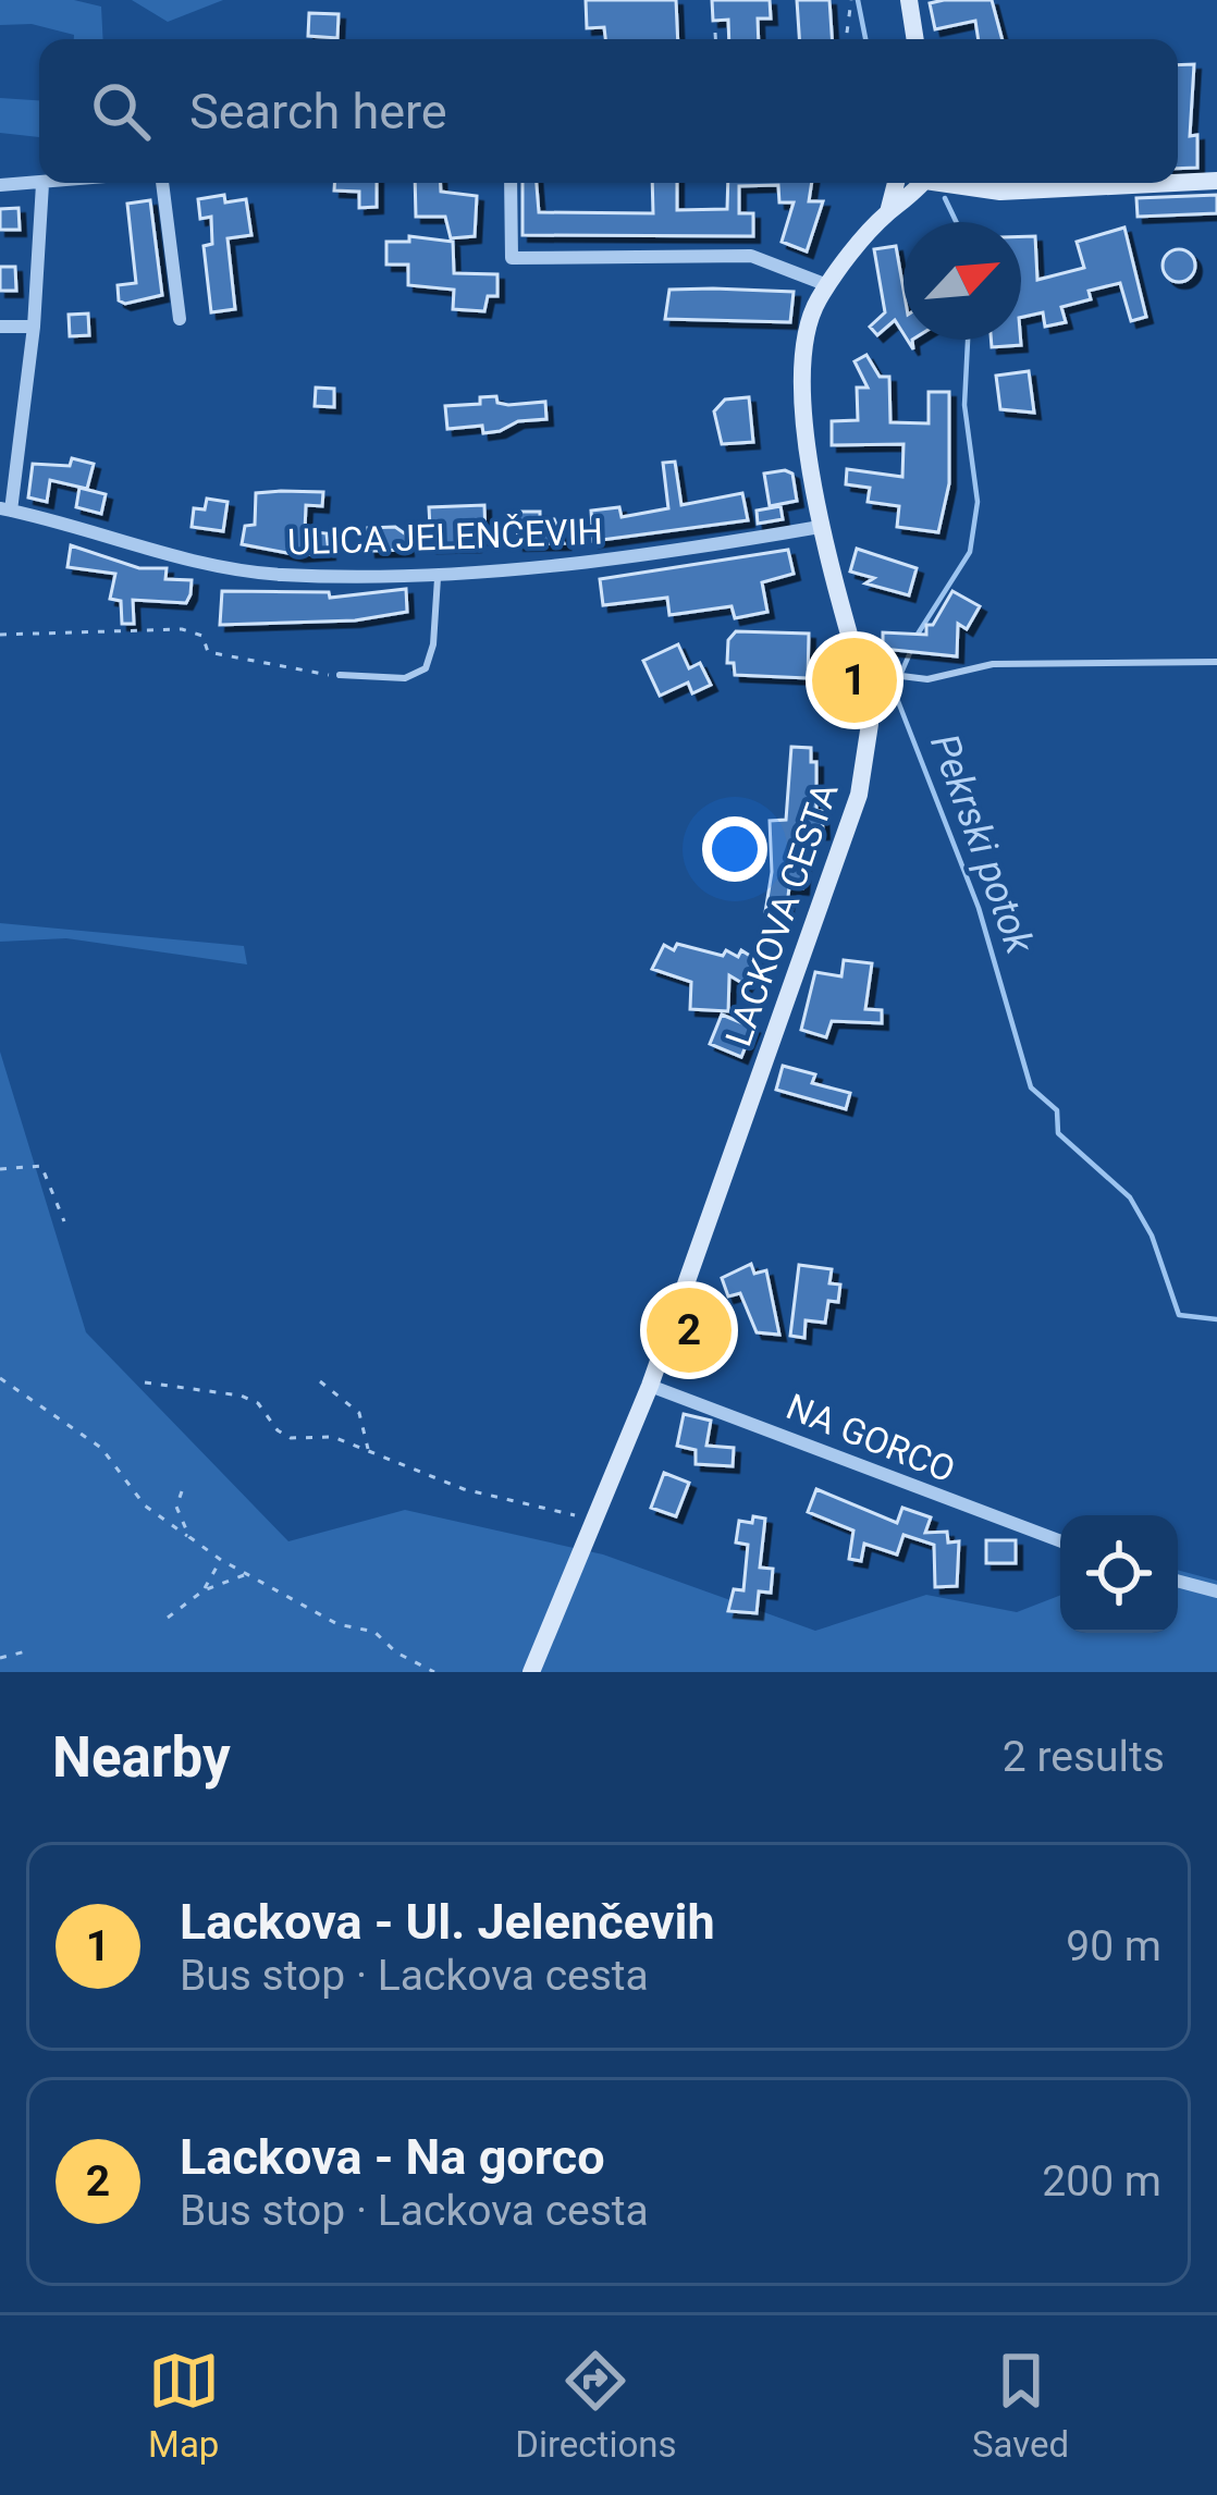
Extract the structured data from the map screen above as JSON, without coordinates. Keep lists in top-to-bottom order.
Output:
{
  "streets": {
    "street": ["ULICA JELENČEVIH", "LACKOVA CESTA", "NA GORCO"]
  },
  "crossings": [
    ["ULICA JELENČEVIH", "LACKOVA CESTA"],
    ["LACKOVA CESTA", "NA GORCO"]
  ],
  "water": ["Pekrski potok"],
  "north": "top right",
  "page": {
    "search": "Search here",
    "pins": ["1", "2"],
    "heading": ["Nearby", "2 results"],
    "list": [
      {
        "mark": "1",
        "name": "Lackova - Ul. Jelenčevih",
        "note": "Bus stop · Lackova cesta",
        "value": "90 m"
      },
      {
        "mark": "2",
        "name": "Lackova - Na gorco",
        "note": "Bus stop · Lackova cesta",
        "value": "200 m"
      }
    ],
    "nav": ["Map", "Directions", "Saved"]
  }
}
